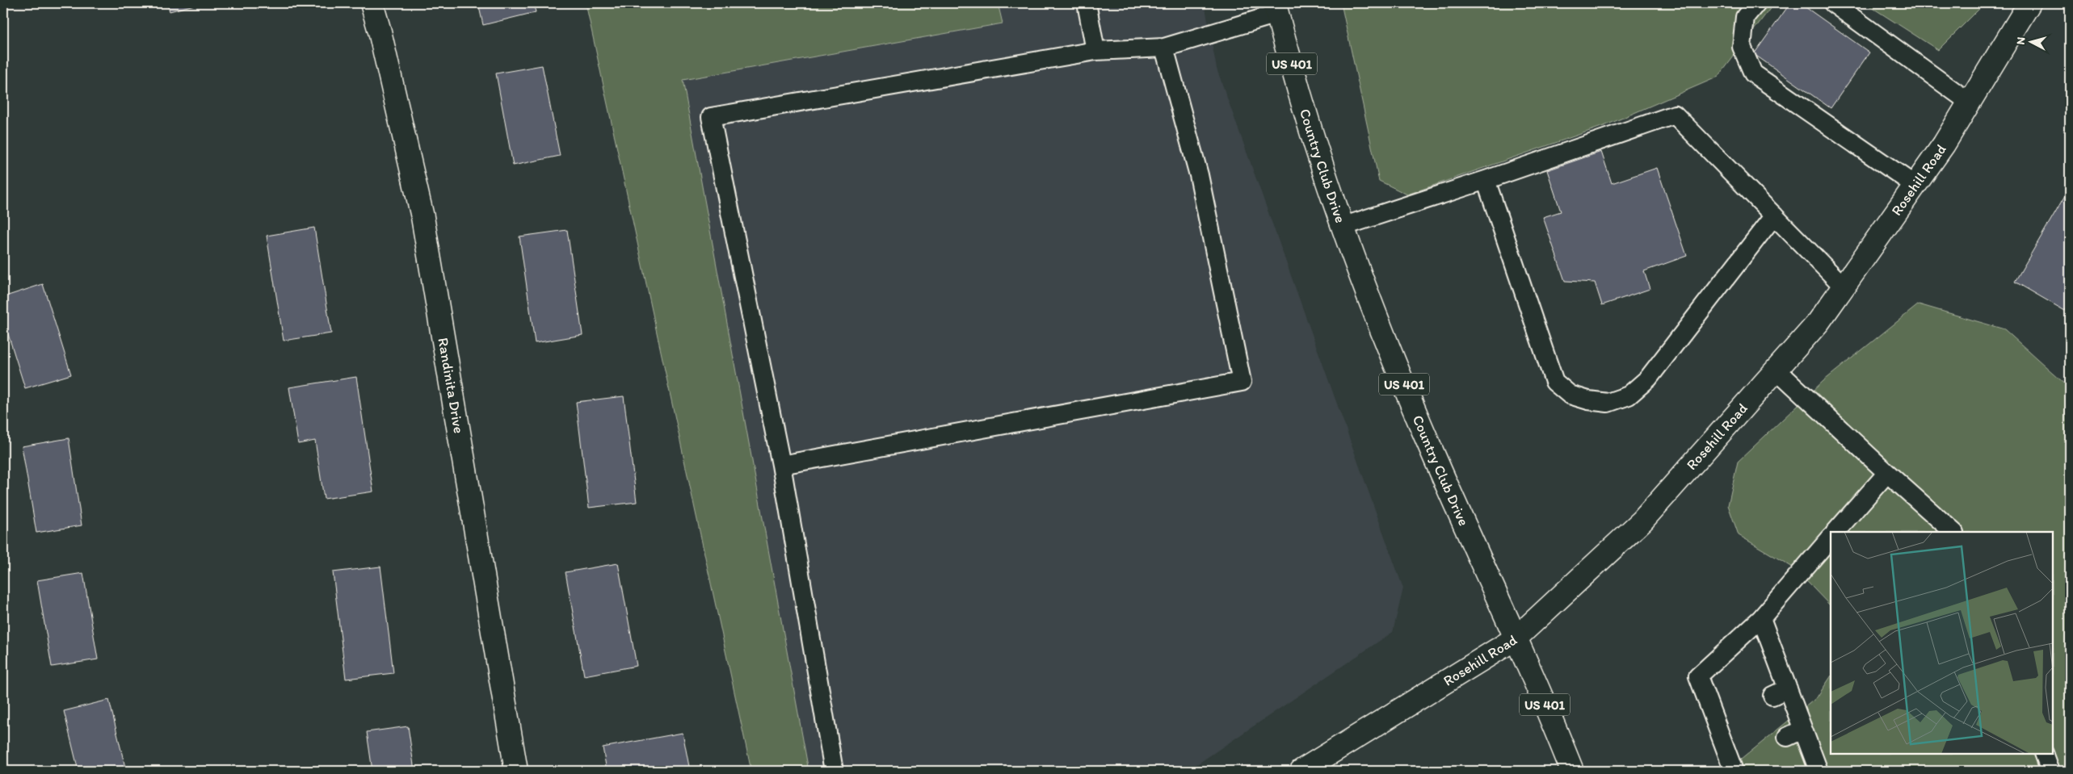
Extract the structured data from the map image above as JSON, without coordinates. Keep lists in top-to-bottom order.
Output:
{
  "streets": {
    "main road": [
      "US 401",
      "Country Club Drive",
      "Rosehill Road",
      "Randinita Drive"
    ]
  },
  "crossings": [
    ["Country Club Drive", "Rosehill Road"]
  ],
  "north": "left"
}
